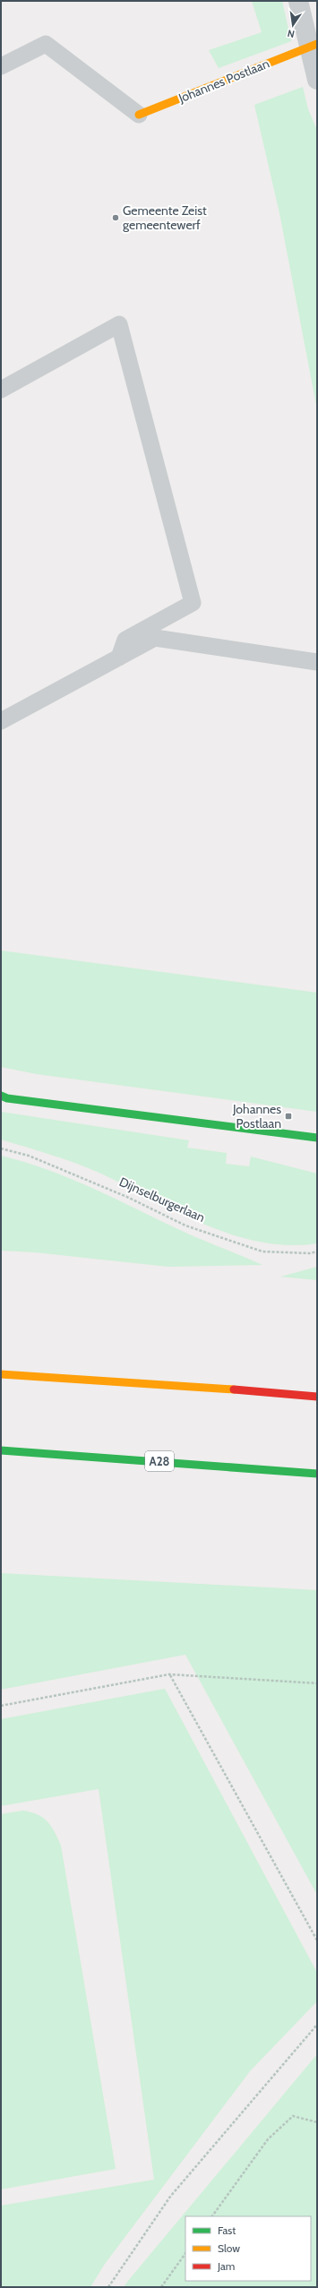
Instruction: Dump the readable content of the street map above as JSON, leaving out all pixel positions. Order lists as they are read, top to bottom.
{
  "streets": {
    "main road": ["Johannes Postlaan", "A28"],
    "path": ["Dijnselburgerlaan"]
  },
  "places": {
    "other": ["Gemeente Zeist gemeentewerf"],
    "transit": ["Johannes Postlaan"]
  },
  "legend": ["Fast", "Slow", "Jam"],
  "north": "bottom"
}
